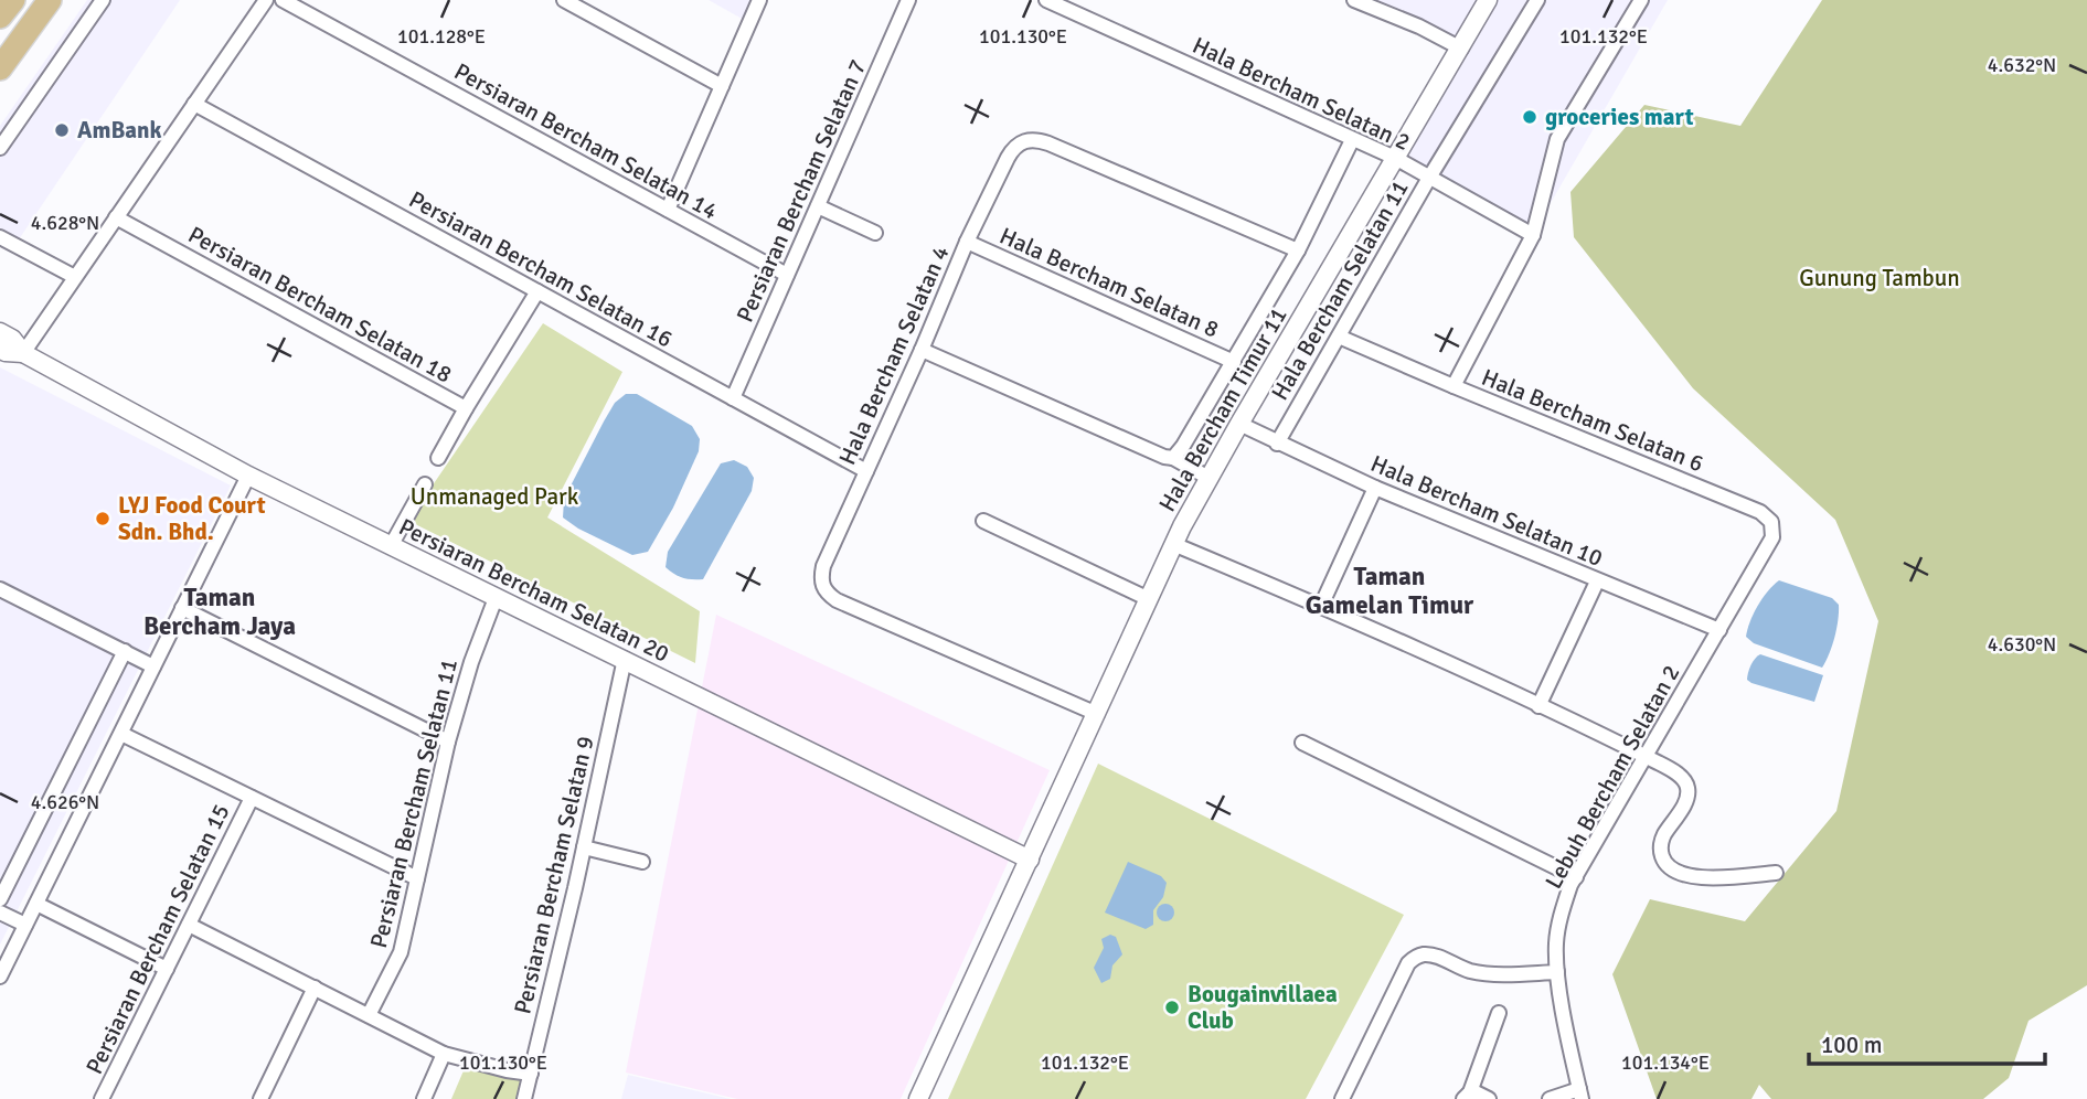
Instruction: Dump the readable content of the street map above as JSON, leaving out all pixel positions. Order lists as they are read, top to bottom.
{
  "streets": {
    "street": [
      "Hala Bercham Selatan 2",
      "Persiaran Bercham Selatan 14",
      "Persiaran Bercham Selatan 7",
      "Persiaran Bercham Selatan 16",
      "Hala Bercham Selatan 8",
      "Hala Bercham Selatan 11",
      "Persiaran Bercham Selatan 18",
      "Hala Bercham Selatan 4",
      "Hala Bercham Timur 11",
      "Hala Bercham Selatan 6",
      "Hala Bercham Selatan 10",
      "Persiaran Bercham Selatan 20",
      "Lebuh Bercham Selatan 2",
      "Persiaran Bercham Selatan 11",
      "Persiaran Bercham Selatan 9",
      "Persiaran Bercham Selatan 15"
    ]
  },
  "crossings": [
    ["Hala Bercham Selatan 2", "Hala Bercham Selatan 11"],
    ["Hala Bercham Selatan 2", "Hala Bercham Timur 11"],
    ["Persiaran Bercham Selatan 14", "Persiaran Bercham Selatan 7"],
    ["Persiaran Bercham Selatan 7", "Persiaran Bercham Selatan 16"],
    ["Persiaran Bercham Selatan 16", "Persiaran Bercham Selatan 18"],
    ["Persiaran Bercham Selatan 16", "Hala Bercham Selatan 4"],
    ["Hala Bercham Selatan 8", "Hala Bercham Selatan 4"],
    ["Hala Bercham Selatan 11", "Hala Bercham Selatan 6"],
    ["Hala Bercham Selatan 11", "Hala Bercham Selatan 10"],
    ["Hala Bercham Selatan 4", "Hala Bercham Timur 11"],
    ["Hala Bercham Timur 11", "Hala Bercham Selatan 10"],
    ["Hala Bercham Timur 11", "Persiaran Bercham Selatan 20"],
    ["Hala Bercham Selatan 6", "Lebuh Bercham Selatan 2"],
    ["Hala Bercham Selatan 10", "Lebuh Bercham Selatan 2"],
    ["Persiaran Bercham Selatan 20", "Persiaran Bercham Selatan 11"],
    ["Persiaran Bercham Selatan 20", "Persiaran Bercham Selatan 9"]
  ],
  "districts": ["Taman Gamelan Timur", "Taman Bercham Jaya"],
  "parks": ["Gunung Tambun", "Unmanaged Park"],
  "places": [
    "groceries mart",
    "AmBank",
    "LYJ Food Court Sdn. Bhd.",
    "Bougainvillaea Club"
  ],
  "scale_bar": "100 m",
  "coordinates": [
    "101.128°E",
    "101.130°E",
    "101.132°E",
    "4.632°N",
    "4.628°N",
    "4.630°N",
    "4.626°N",
    "101.134°E"
  ]
}
